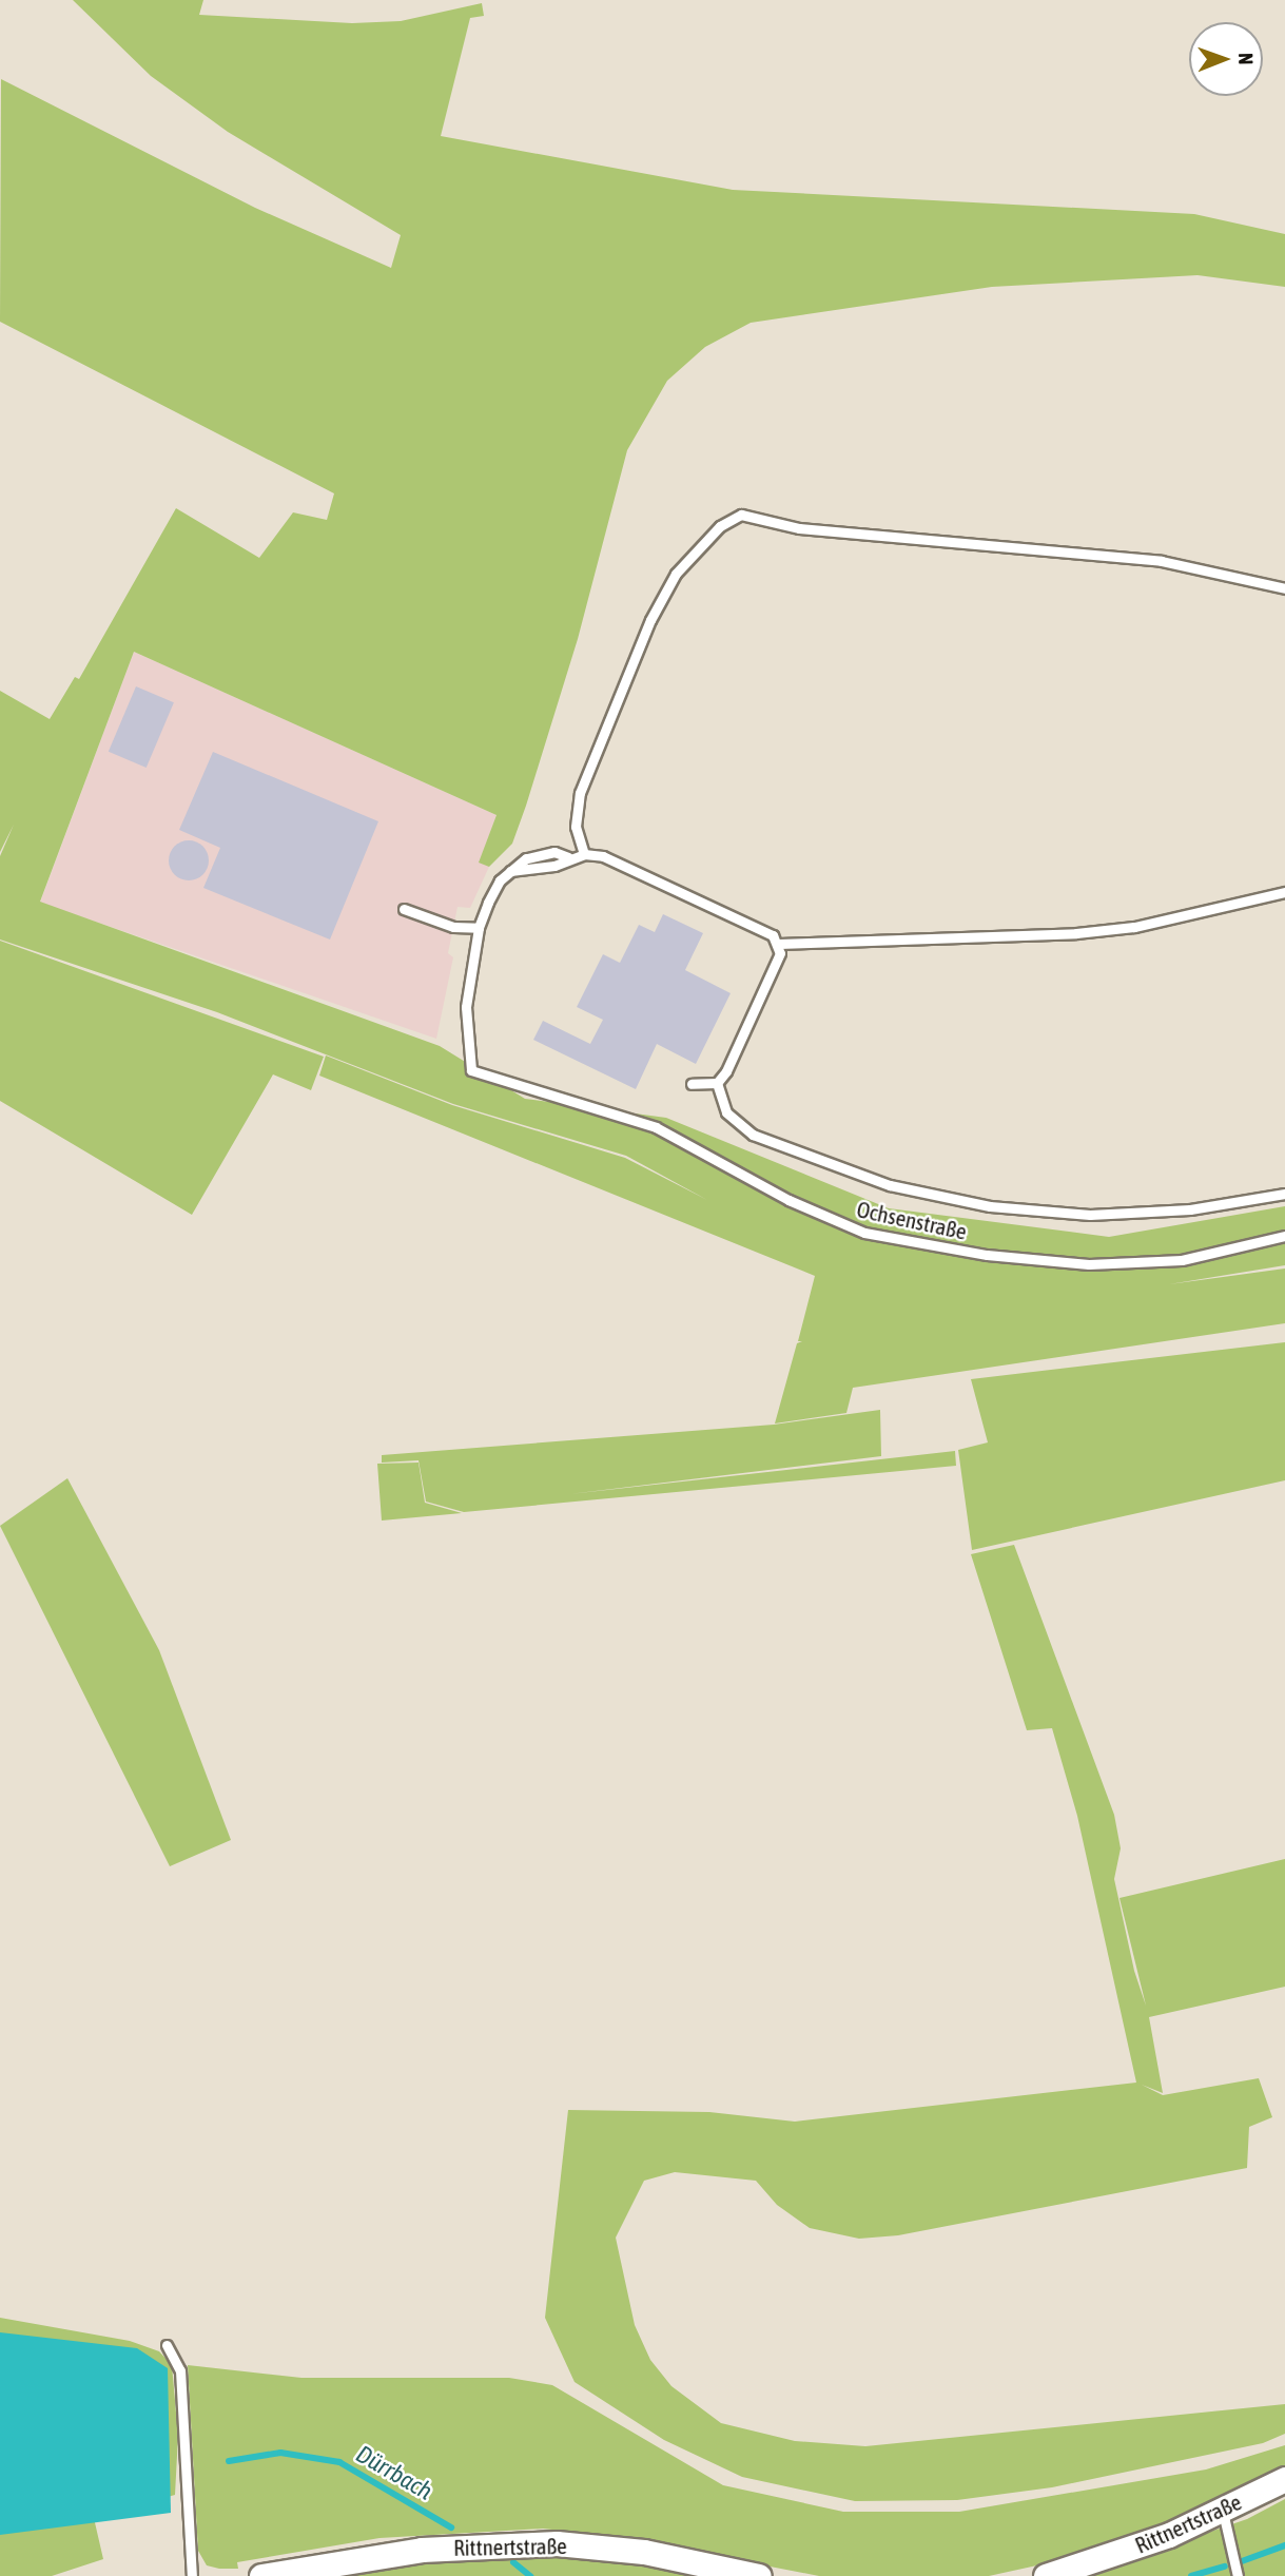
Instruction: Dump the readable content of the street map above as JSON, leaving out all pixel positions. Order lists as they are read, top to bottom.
{
  "streets": {
    "street": ["Rittnertstraße"],
    "lane": ["Ochsenstraße"]
  },
  "water": ["Dürrbach"],
  "north": "right"
}
